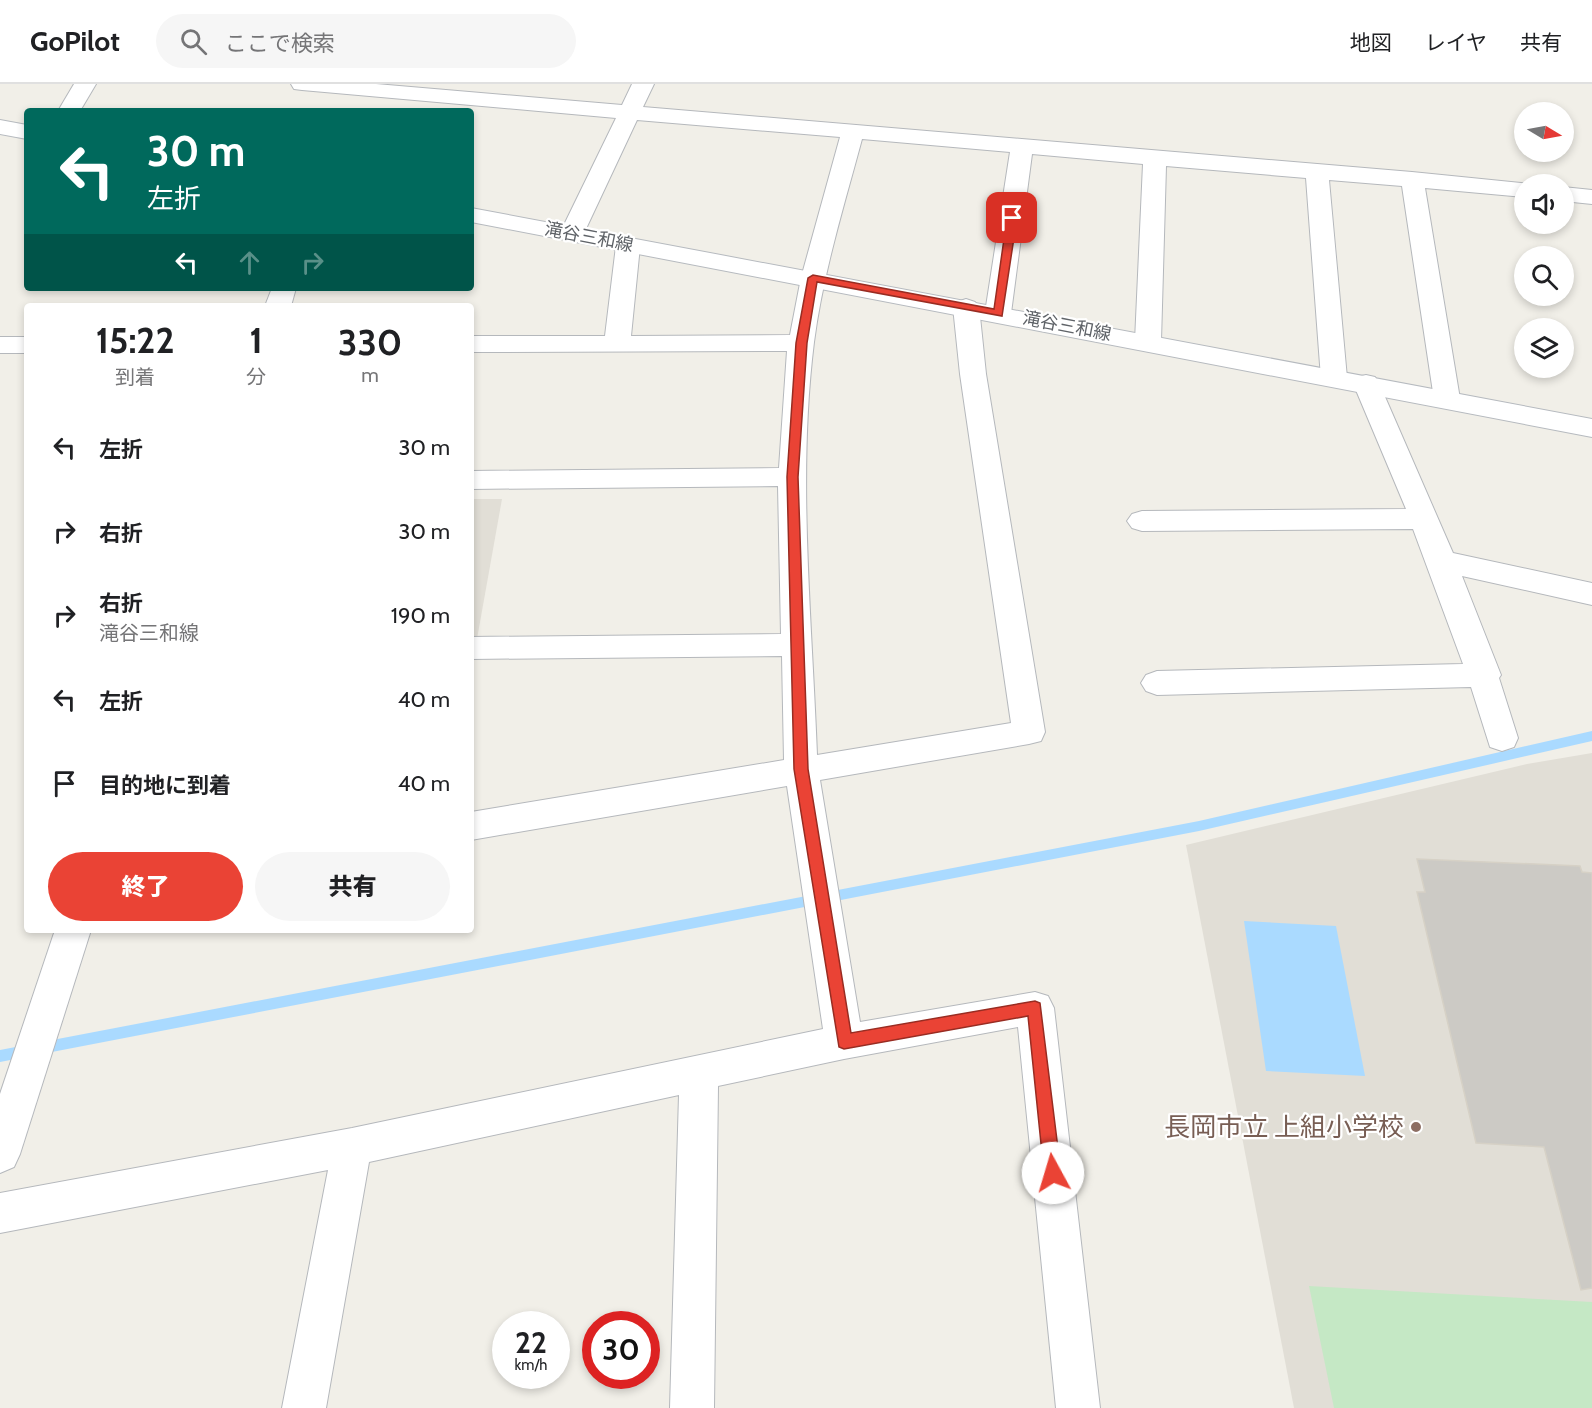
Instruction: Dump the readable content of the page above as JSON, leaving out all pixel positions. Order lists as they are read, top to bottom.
{
  "streets": {
    "street": ["滝谷三和線"]
  },
  "places": ["長岡市立 上組小学校"],
  "north": "right",
  "page": {
    "header": "GoPilot",
    "search": "ここで検索",
    "nav": ["地図", "レイヤ", "共有"],
    "turn": ["30 m", "左折"],
    "eta": [
      "15:22",
      "到着",
      "1",
      "分",
      "330",
      "m"
    ],
    "list": [
      {
        "name": "左折",
        "value": "30 m"
      },
      {
        "name": "右折",
        "value": "30 m"
      },
      {
        "name": "右折",
        "note": "滝谷三和線",
        "value": "190 m"
      },
      {
        "name": "左折",
        "value": "40 m"
      },
      {
        "name": "目的地に到着",
        "value": "40 m"
      }
    ],
    "buttons": ["終了", "共有"],
    "speed": "22 km/h",
    "limit": "30"
  }
}
